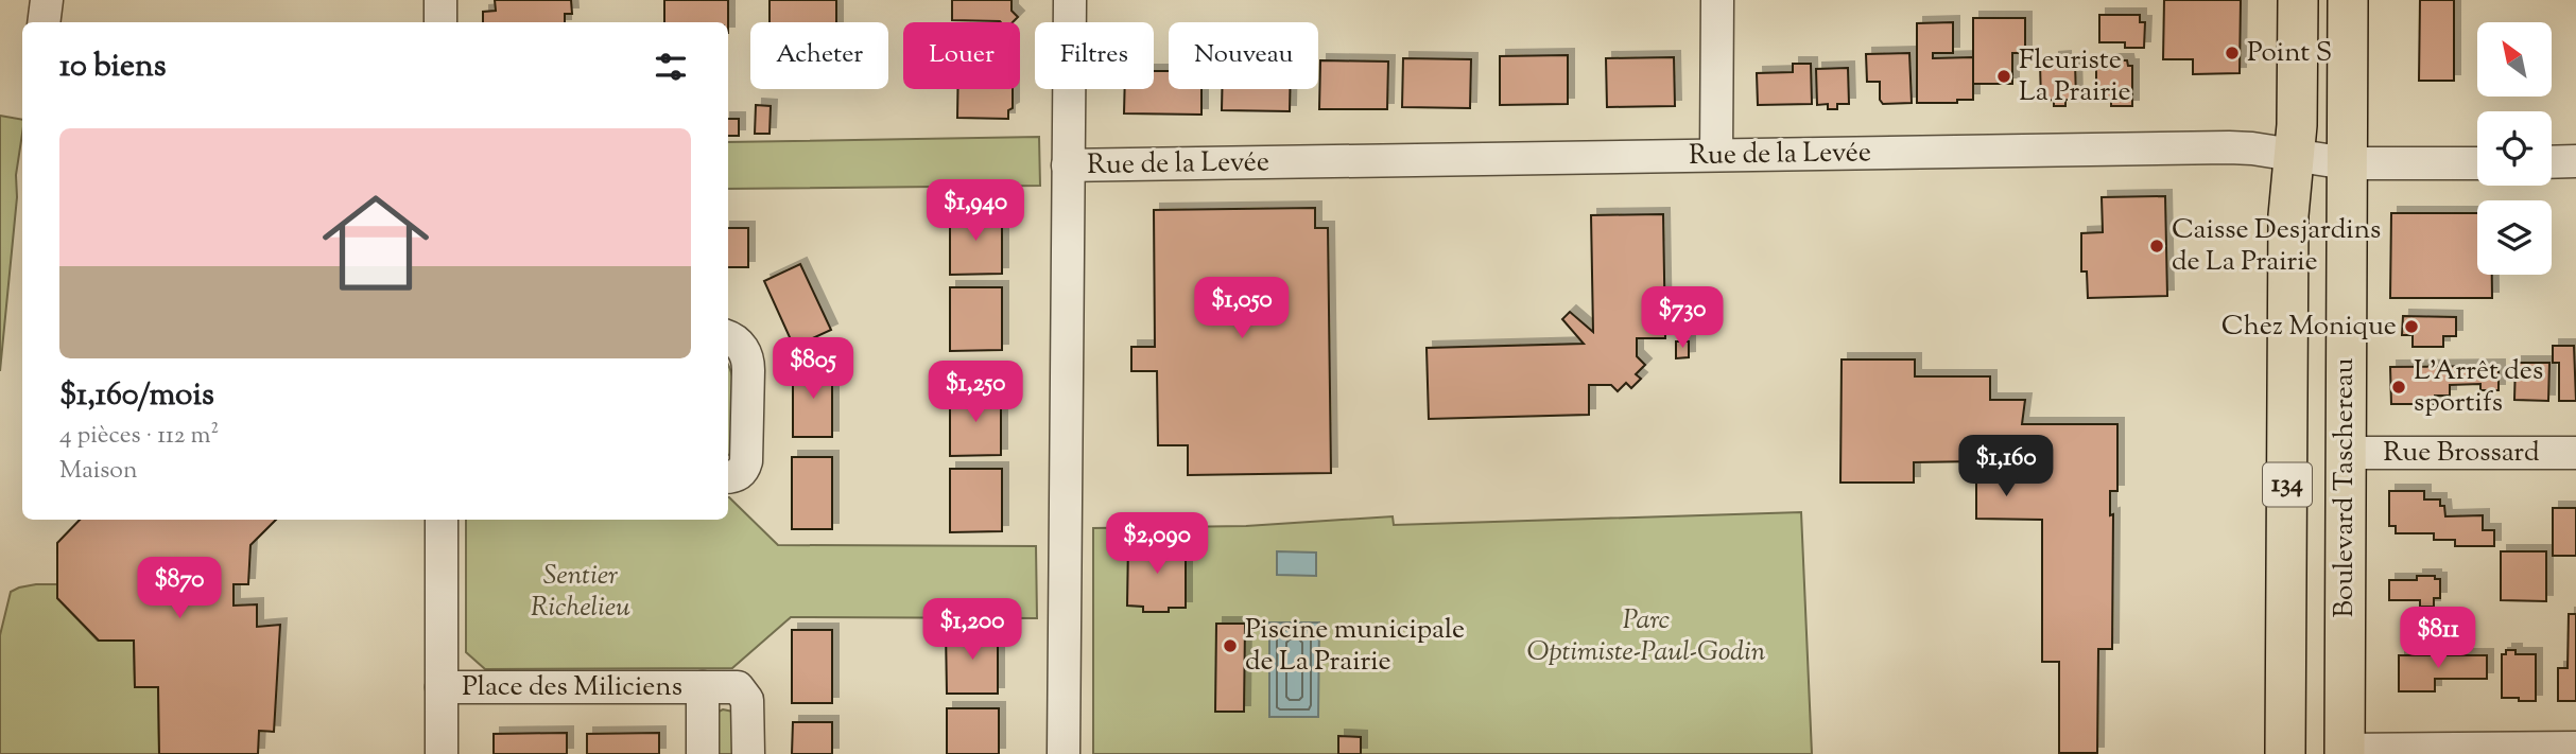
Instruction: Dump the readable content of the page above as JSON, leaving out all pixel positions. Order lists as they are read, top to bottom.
{
  "streets": {
    "main road": ["134", "Boulevard Taschereau"],
    "street": ["Rue de la Levée", "Rue Brossard", "Place des Miliciens"]
  },
  "crossings": [
    ["Rue de la Levée", "Boulevard Taschereau"],
    ["Rue Brossard", "Boulevard Taschereau"]
  ],
  "parks": ["Sentier Richelieu", "Parc Optimiste-Paul-Godin"],
  "places": [
    "Point S",
    "Fleuriste La Prairie",
    "Caisse Desjardins de La Prairie",
    "Chez Monique",
    "L'Arrêt des sportifs",
    "Piscine municipale de La Prairie"
  ],
  "north": "top left",
  "page": {
    "chip": [
      "Acheter",
      "Louer",
      "Filtres",
      "Nouveau"
    ],
    "heading": "10 biens",
    "list": [
      {
        "name": "$1,160/mois",
        "note": "4 pièces · 112 m² · Maison"
      }
    ],
    "price": [
      "$1,940",
      "$1,050",
      "$730",
      "$805",
      "$1,250",
      "$1,160",
      "$2,090",
      "$870",
      "$1,200",
      "$811"
    ]
  }
}
